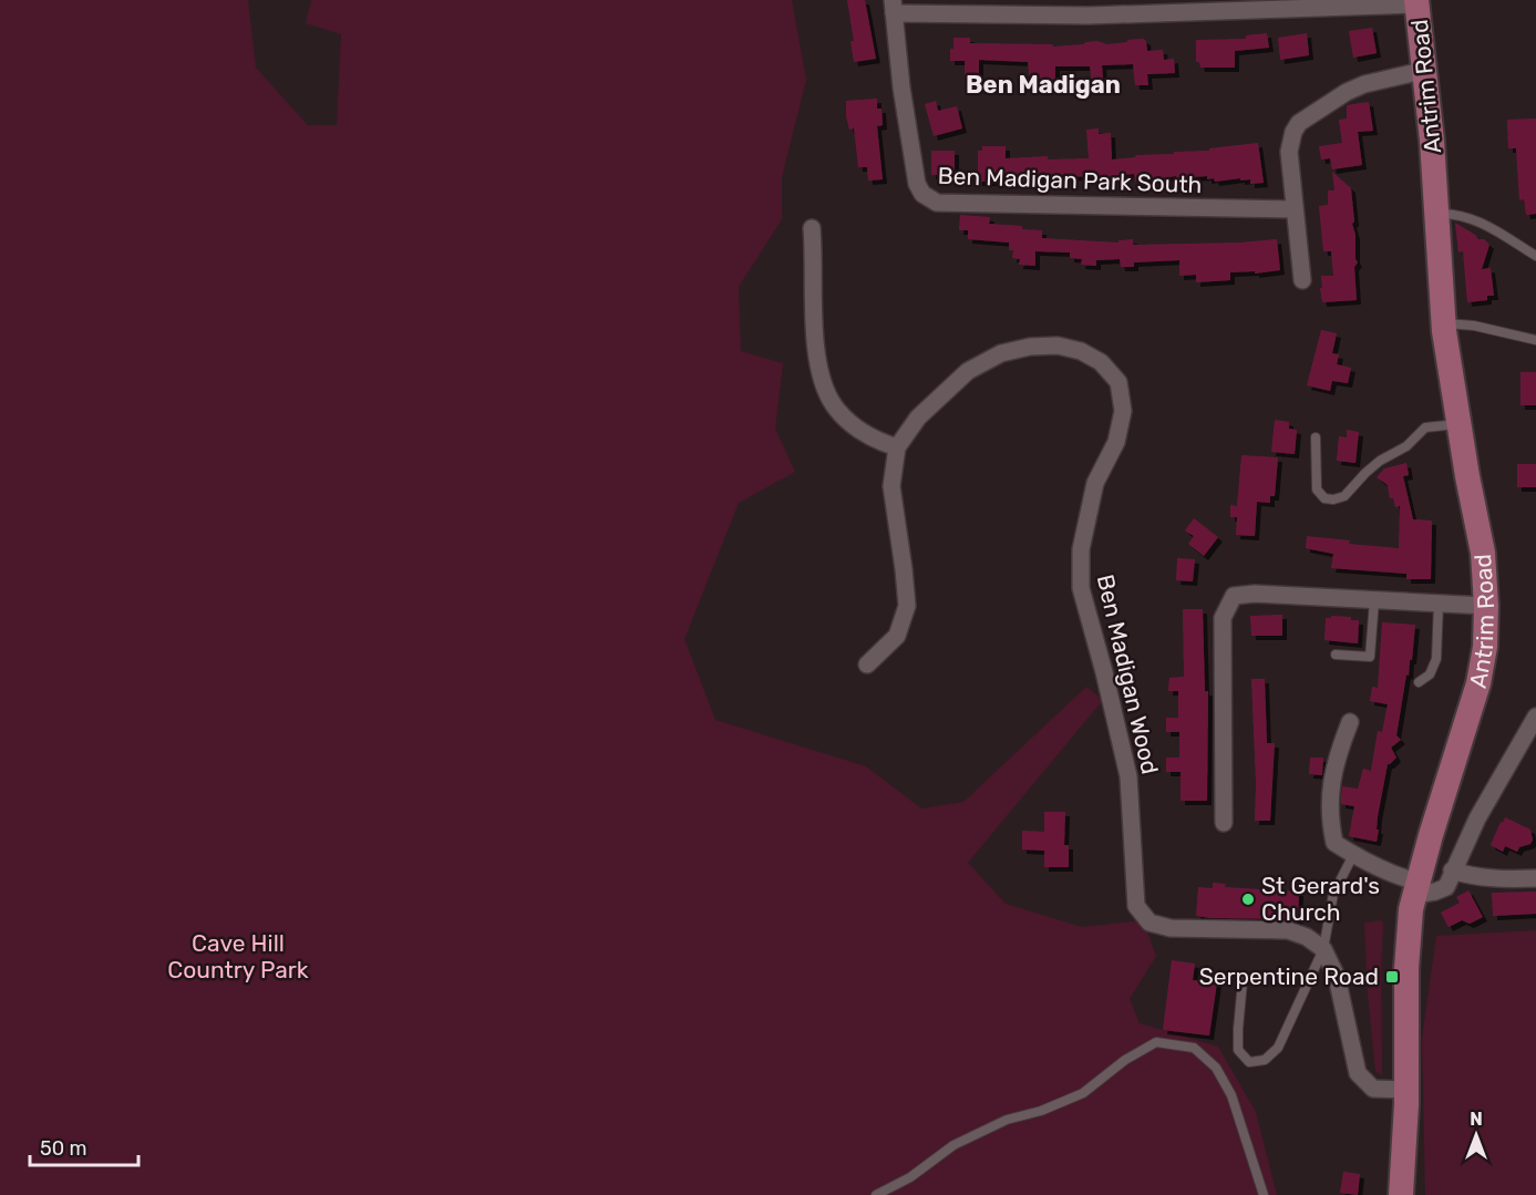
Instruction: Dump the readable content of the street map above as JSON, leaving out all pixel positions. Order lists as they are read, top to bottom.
{
  "streets": {
    "main road": ["Antrim Road"],
    "street": ["Ben Madigan Park South", "Ben Madigan Wood"]
  },
  "districts": ["Ben Madigan"],
  "parks": ["Cave Hill Country Park"],
  "places": {
    "other": ["St Gerard's Church"],
    "transit": ["Serpentine Road"]
  },
  "scale_bar": "50 m",
  "north": "top"
}
